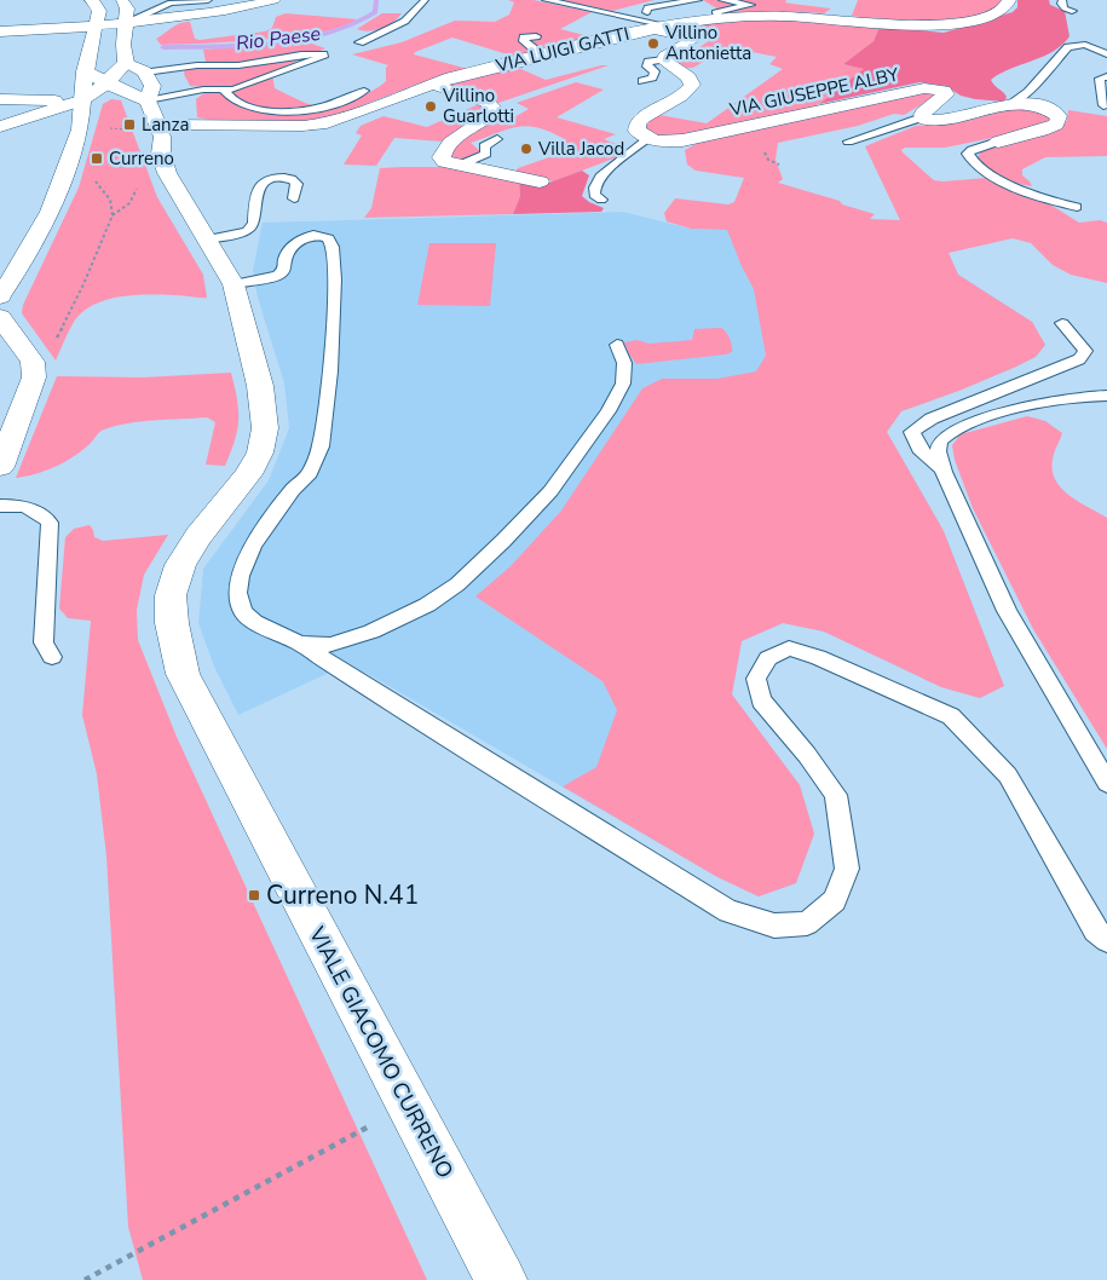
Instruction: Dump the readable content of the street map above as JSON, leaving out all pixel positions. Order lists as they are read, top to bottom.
{
  "streets": {
    "street": ["VIA LUIGI GATTI", "VIA GIUSEPPE ALBY", "VIALE GIACOMO CURRENO"]
  },
  "crossings": [
    ["VIA LUIGI GATTI", "VIALE GIACOMO CURRENO"]
  ],
  "water": ["Rio Paese"],
  "places": {
    "other": ["Villino Antonietta", "Villino Guarlotti", "Villa Jacod"],
    "transit": ["Lanza", "Curreno", "Curreno N.41"]
  }
}
